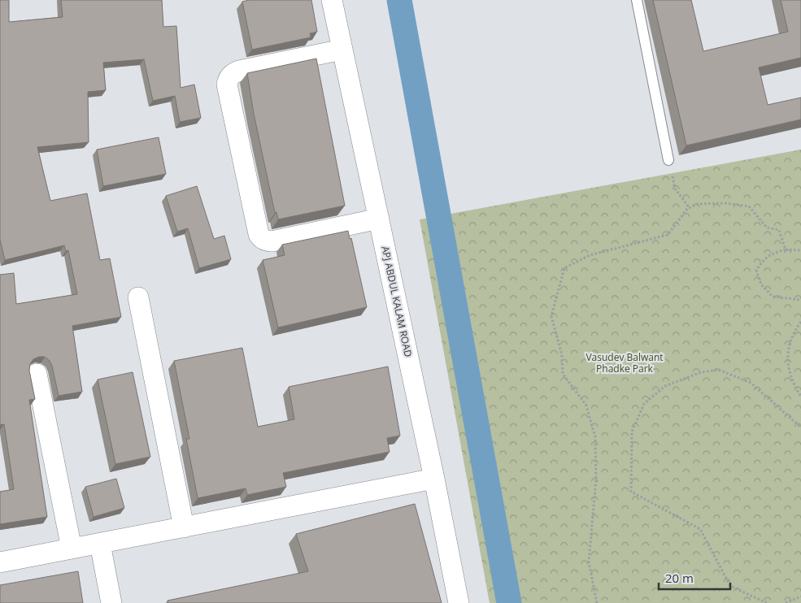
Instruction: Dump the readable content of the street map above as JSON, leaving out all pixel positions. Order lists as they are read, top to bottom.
{
  "streets": {
    "street": ["APJ ABDUL KALAM ROAD"]
  },
  "parks": ["Vasudev Balwant Phadke Park"],
  "scale_bar": "20 m"
}
